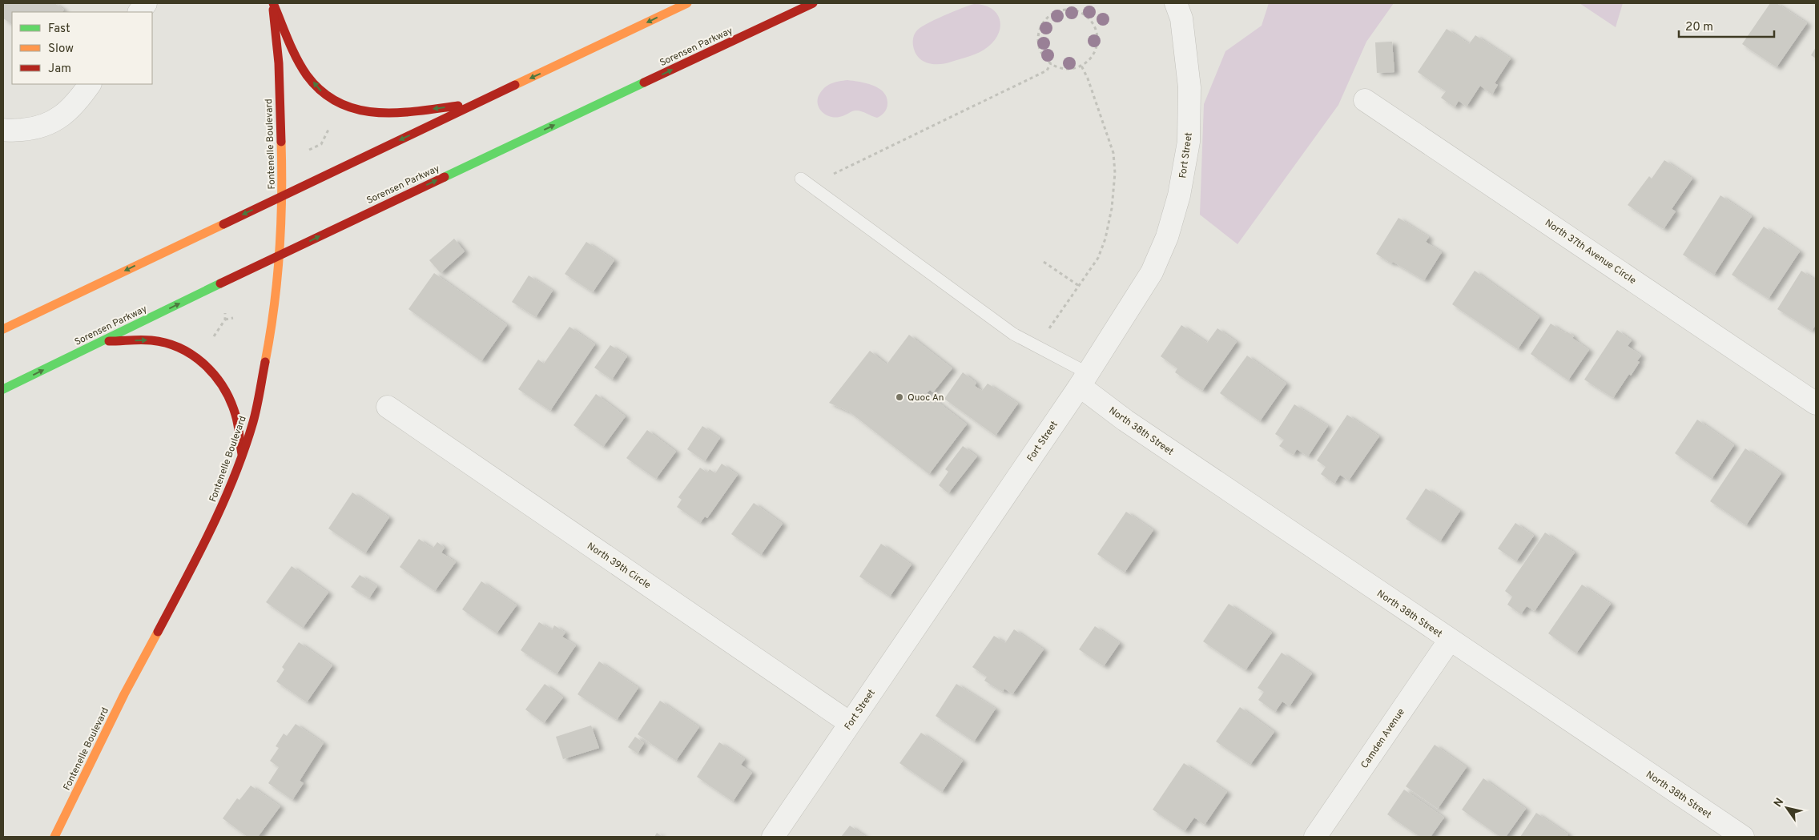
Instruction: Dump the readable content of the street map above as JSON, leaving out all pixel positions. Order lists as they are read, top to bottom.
{
  "streets": {
    "main road": ["Sorensen Parkway", "Fontenelle Boulevard"],
    "street": [
      "Fort Street",
      "North 37th Avenue Circle",
      "North 38th Street",
      "North 39th Circle",
      "Camden Avenue"
    ]
  },
  "crossings": [
    ["Sorensen Parkway", "Fontenelle Boulevard"],
    ["Fort Street", "North 38th Street"],
    ["Fort Street", "North 39th Circle"],
    ["North 38th Street", "Camden Avenue"]
  ],
  "places": ["Quoc An"],
  "legend": ["Fast", "Slow", "Jam"],
  "scale_bar": "20 m",
  "north": "top left"
}
